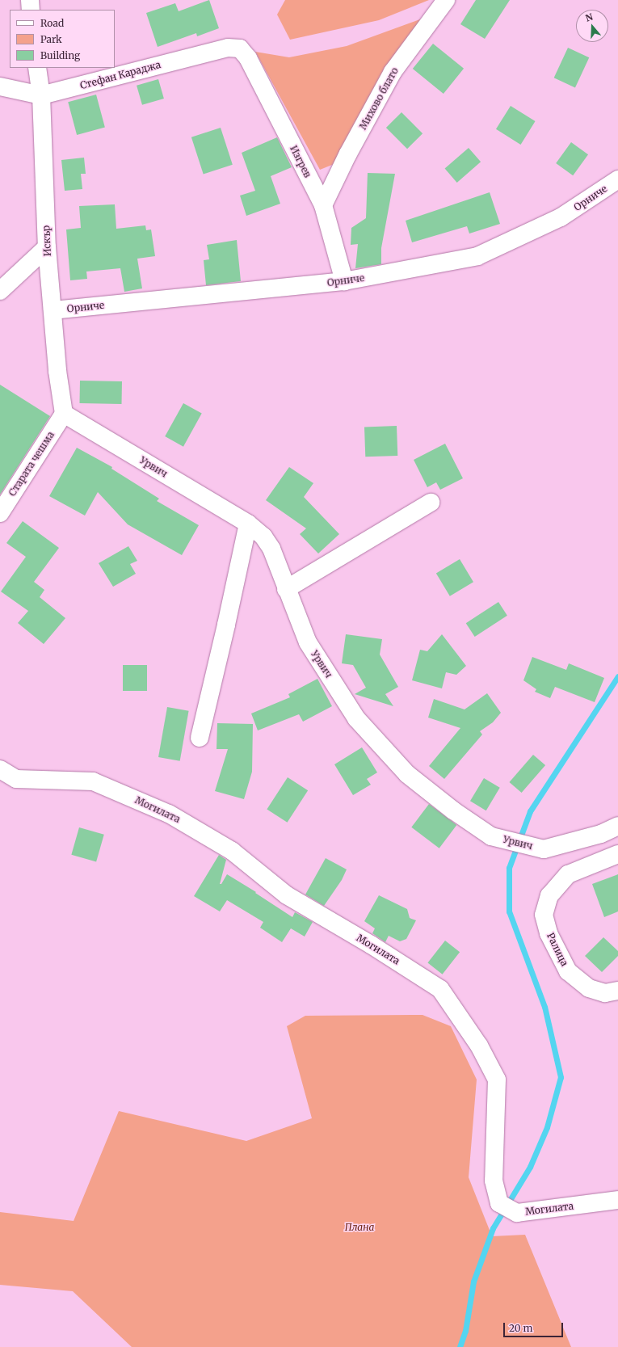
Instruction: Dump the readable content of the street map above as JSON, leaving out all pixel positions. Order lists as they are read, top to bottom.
{
  "streets": {
    "street": [
      "Стефан Караджа",
      "Михово блато",
      "Изгрев",
      "Орниче",
      "Искър",
      "Старата чешма",
      "Урвич",
      "Могилата",
      "Ралица"
    ]
  },
  "crossings": [
    ["Стефан Караджа", "Изгрев"],
    ["Стефан Караджа", "Искър"],
    ["Михово блато", "Изгрев"],
    ["Изгрев", "Орниче"],
    ["Орниче", "Искър"],
    ["Искър", "Старата чешма"],
    ["Искър", "Урвич"],
    ["Старата чешма", "Урвич"]
  ],
  "parks": ["Плана"],
  "legend": ["Road", "Park", "Building"],
  "scale_bar": "20 m",
  "north": "top"
}
